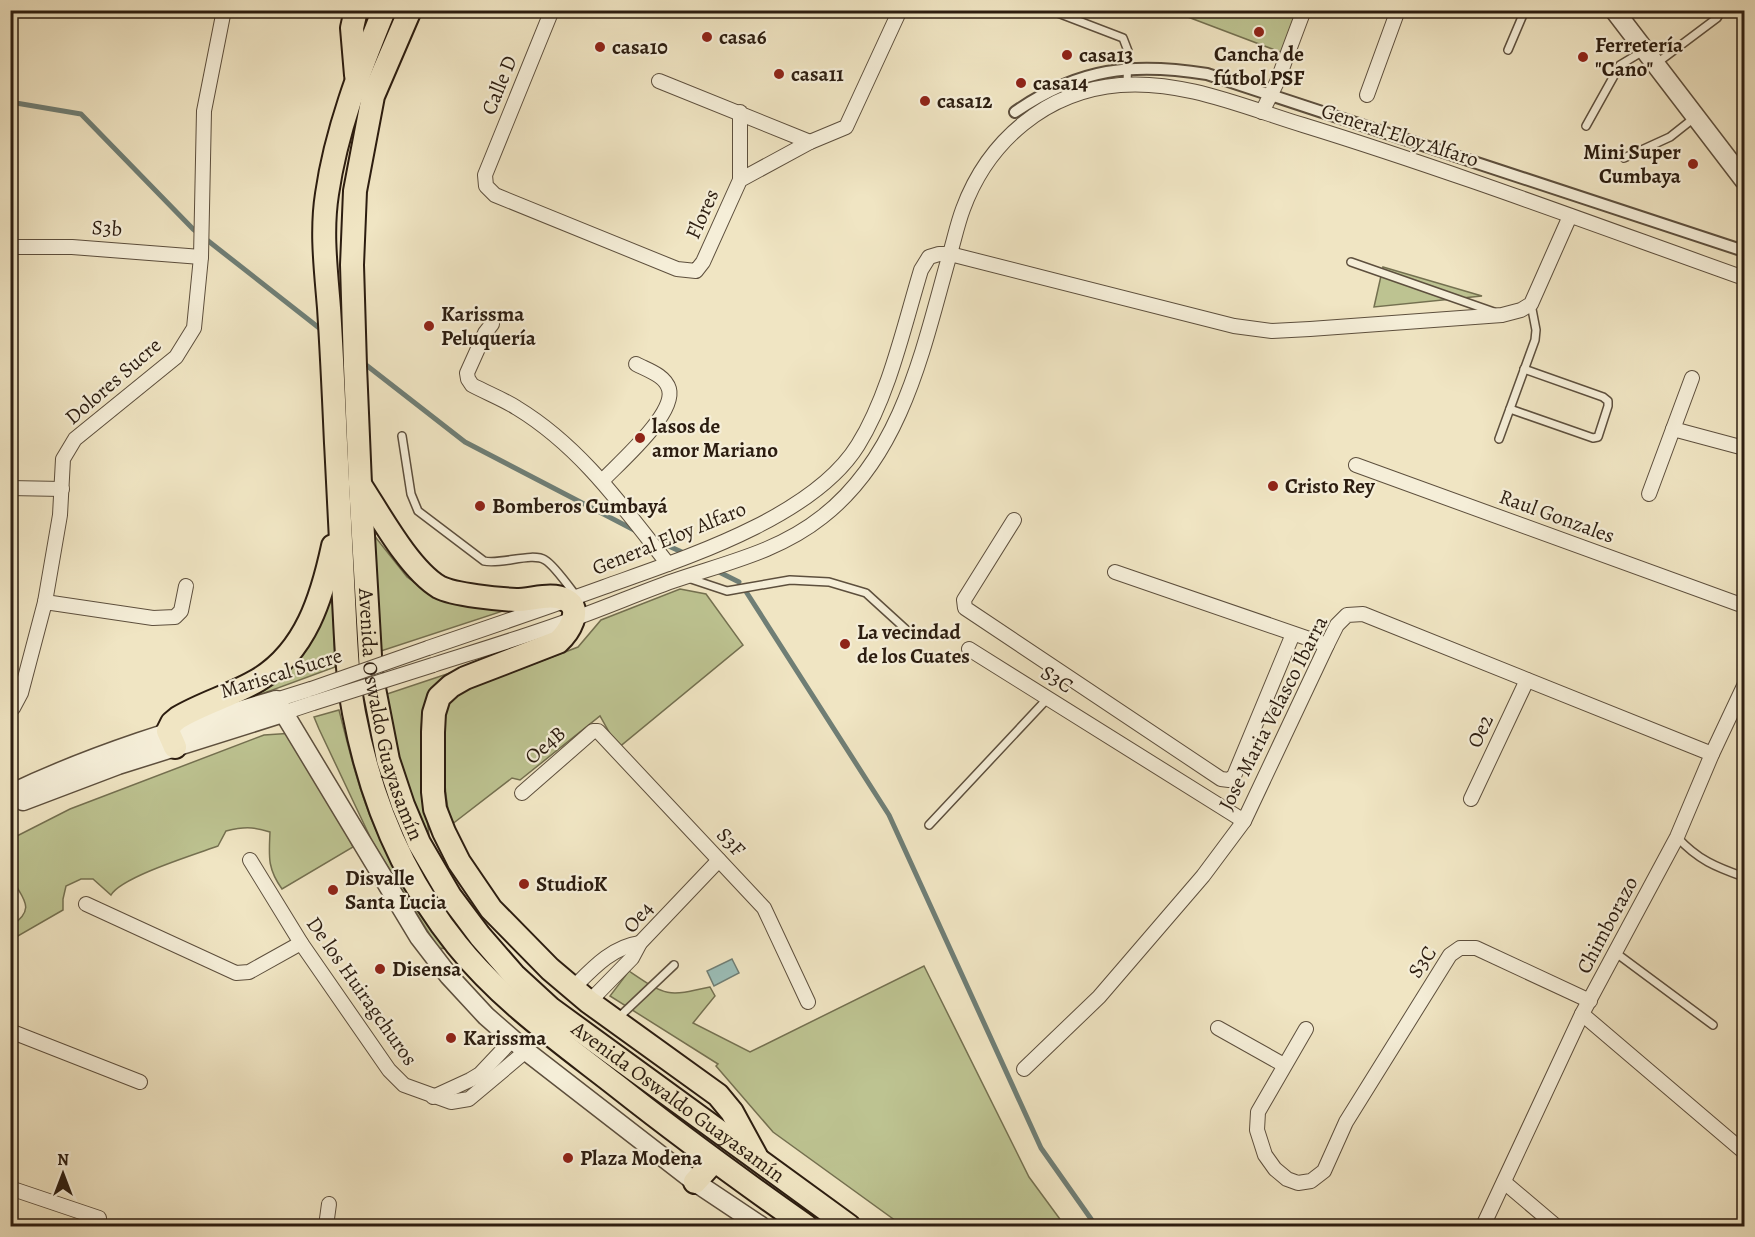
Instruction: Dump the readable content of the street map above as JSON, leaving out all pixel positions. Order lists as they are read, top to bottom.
{
  "streets": {
    "main road": ["Avenida Oswaldo Guayasamín"],
    "street": [
      "Calle D",
      "General Eloy Alfaro",
      "Flores",
      "S3b",
      "Dolores Sucre",
      "Raul Gonzales",
      "Mariscal Sucre",
      "S3C",
      "Jose Maria Velasco Ibarra",
      "Oe2",
      "Oe4B",
      "S3F",
      "Oe4",
      "Chimborazo",
      "De los Huiragchuros"
    ]
  },
  "crossings": [
    ["Calle D", "Flores"],
    ["General Eloy Alfaro", "Mariscal Sucre"],
    ["S3b", "Dolores Sucre"],
    ["S3C", "Jose Maria Velasco Ibarra"],
    ["S3C", "Chimborazo"],
    ["Jose Maria Velasco Ibarra", "Oe2"],
    ["Jose Maria Velasco Ibarra", "Chimborazo"],
    ["Oe4B", "S3F"],
    ["S3F", "Oe4"]
  ],
  "places": [
    "Cancha de fútbol PSF",
    "casa6",
    "casa10",
    "casa13",
    "Ferretería \"Cano\"",
    "casa11",
    "casa14",
    "casa12",
    "Mini Super Cumbaya",
    "Karissma Peluquería",
    "lasos de amor Mariano",
    "Cristo Rey",
    "Bomberos Cumbayá",
    "La vecindad de los Cuates",
    "StudioK",
    "Disvalle Santa Lucia",
    "Disensa",
    "Karissma",
    "Plaza Modena"
  ],
  "north": "top"
}
